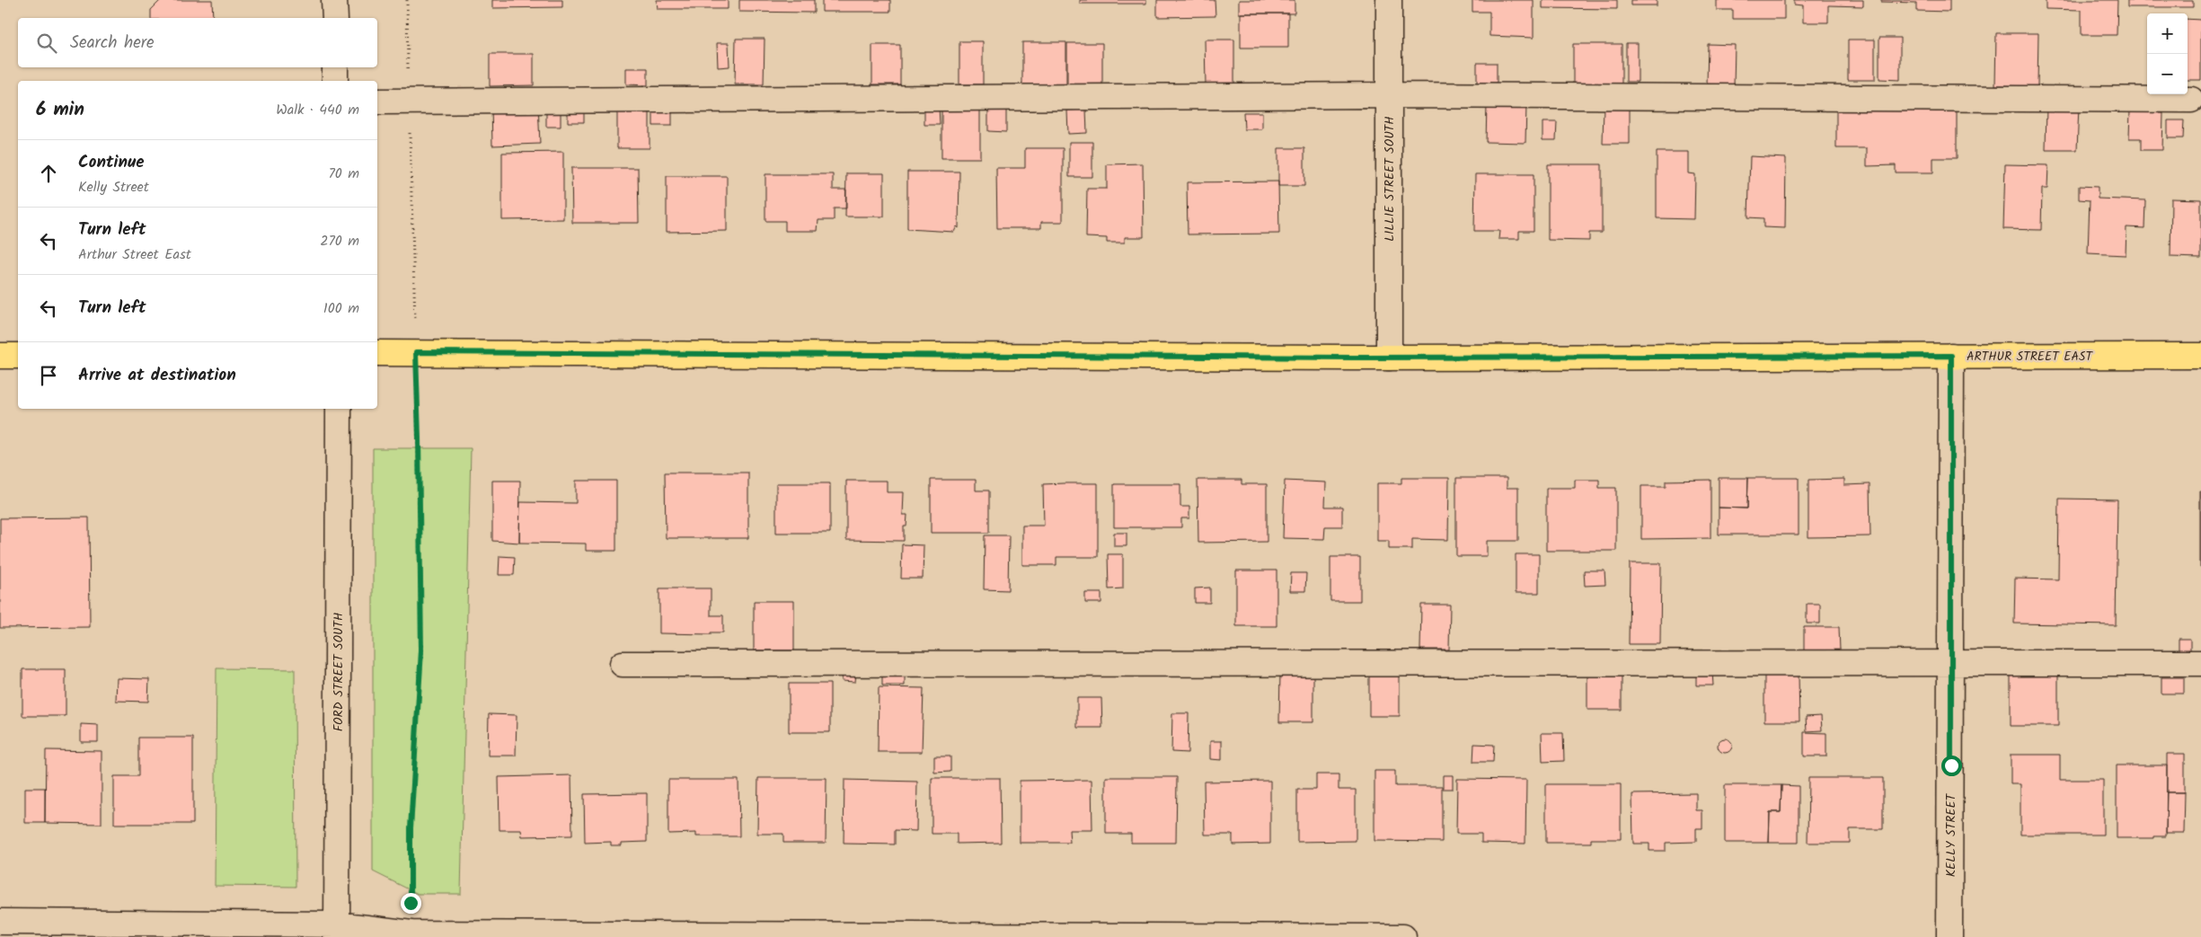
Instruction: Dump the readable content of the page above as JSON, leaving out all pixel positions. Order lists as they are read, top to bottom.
{
  "streets": {
    "main road": ["ARTHUR STREET EAST"],
    "street": ["LILLIE STREET SOUTH", "FORD STREET SOUTH", "KELLY STREET"]
  },
  "crossings": [
    ["LILLIE STREET SOUTH", "ARTHUR STREET EAST"],
    ["ARTHUR STREET EAST", "KELLY STREET"]
  ],
  "page": {
    "map_buttons": ["+", "−"],
    "search": "Search here",
    "heading": ["6 min", "Walk · 440 m"],
    "list": [
      ["Continue", "Kelly Street", "70 m"],
      ["Turn left", "Arthur Street East", "270 m"],
      ["Turn left", "100 m"],
      "Arrive at destination"
    ]
  }
}
